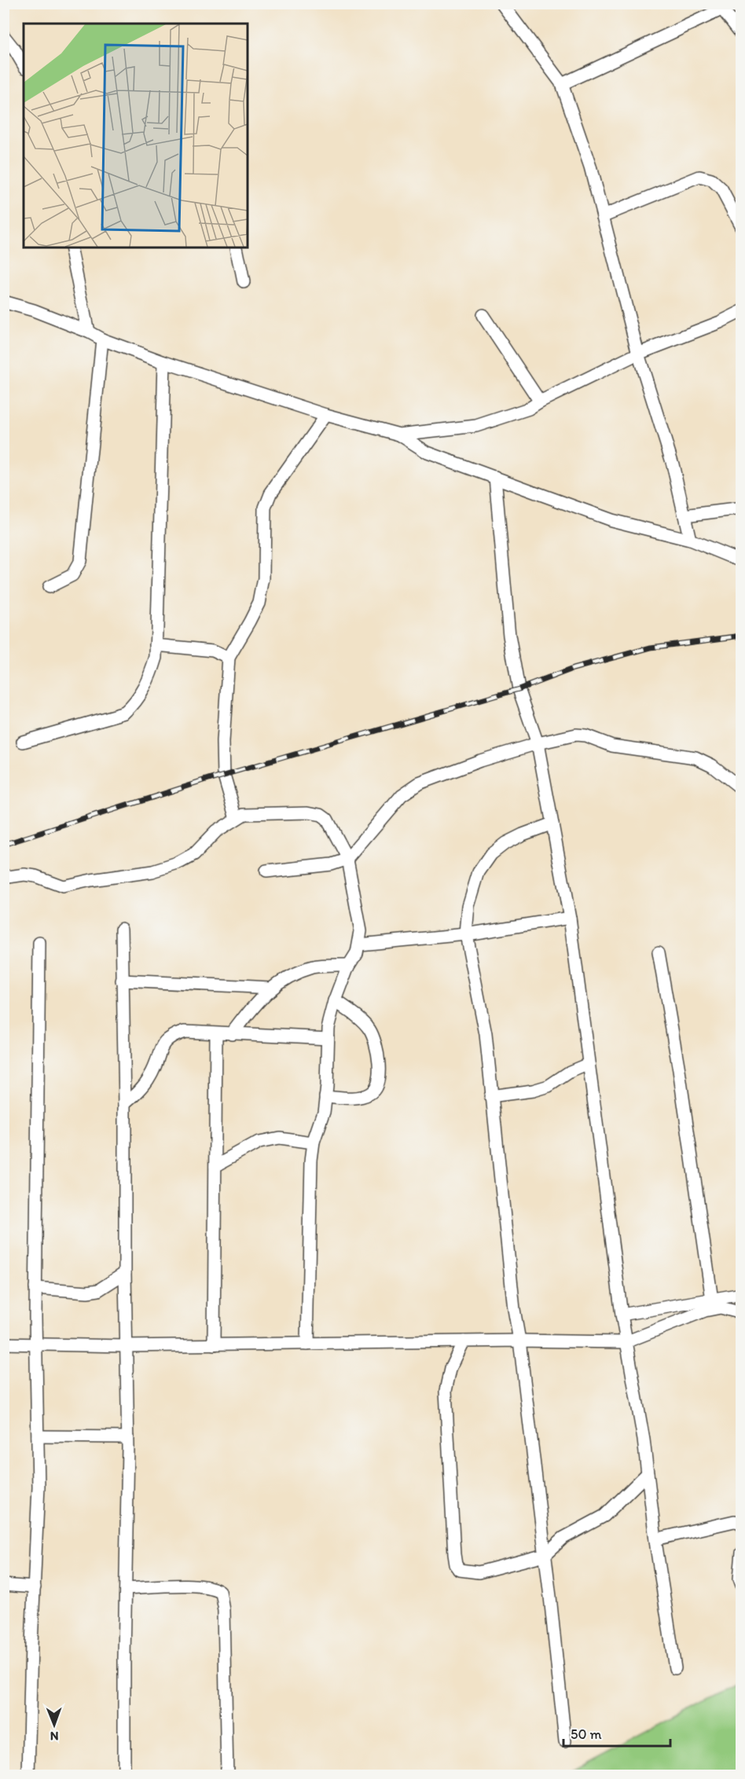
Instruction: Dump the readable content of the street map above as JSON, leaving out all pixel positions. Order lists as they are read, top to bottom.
{
  "scale_bar": "50 m",
  "north": "bottom"
}
